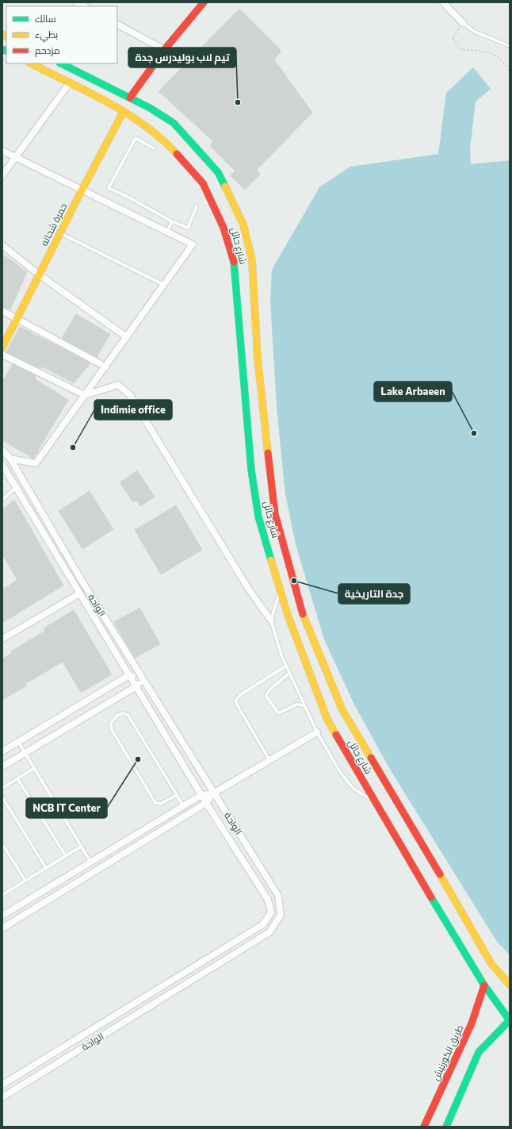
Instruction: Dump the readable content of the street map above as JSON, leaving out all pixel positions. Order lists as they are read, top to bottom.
{
  "streets": {
    "main road": ["حمزة شحاته", "شارع حائل", "طريق الكورنيش"],
    "street": ["الواحة"]
  },
  "crossings": [
    ["حمزة شحاته", "شارع حائل"],
    ["شارع حائل", "طريق الكورنيش"]
  ],
  "places": [
    "تيم لاب بوليدرس جدة",
    "Lake Arbaeen",
    "Indimie office",
    "جدة التاريخية",
    "NCB IT Center"
  ],
  "legend": ["سالك", "بطيء", "مزدحم"]
}
